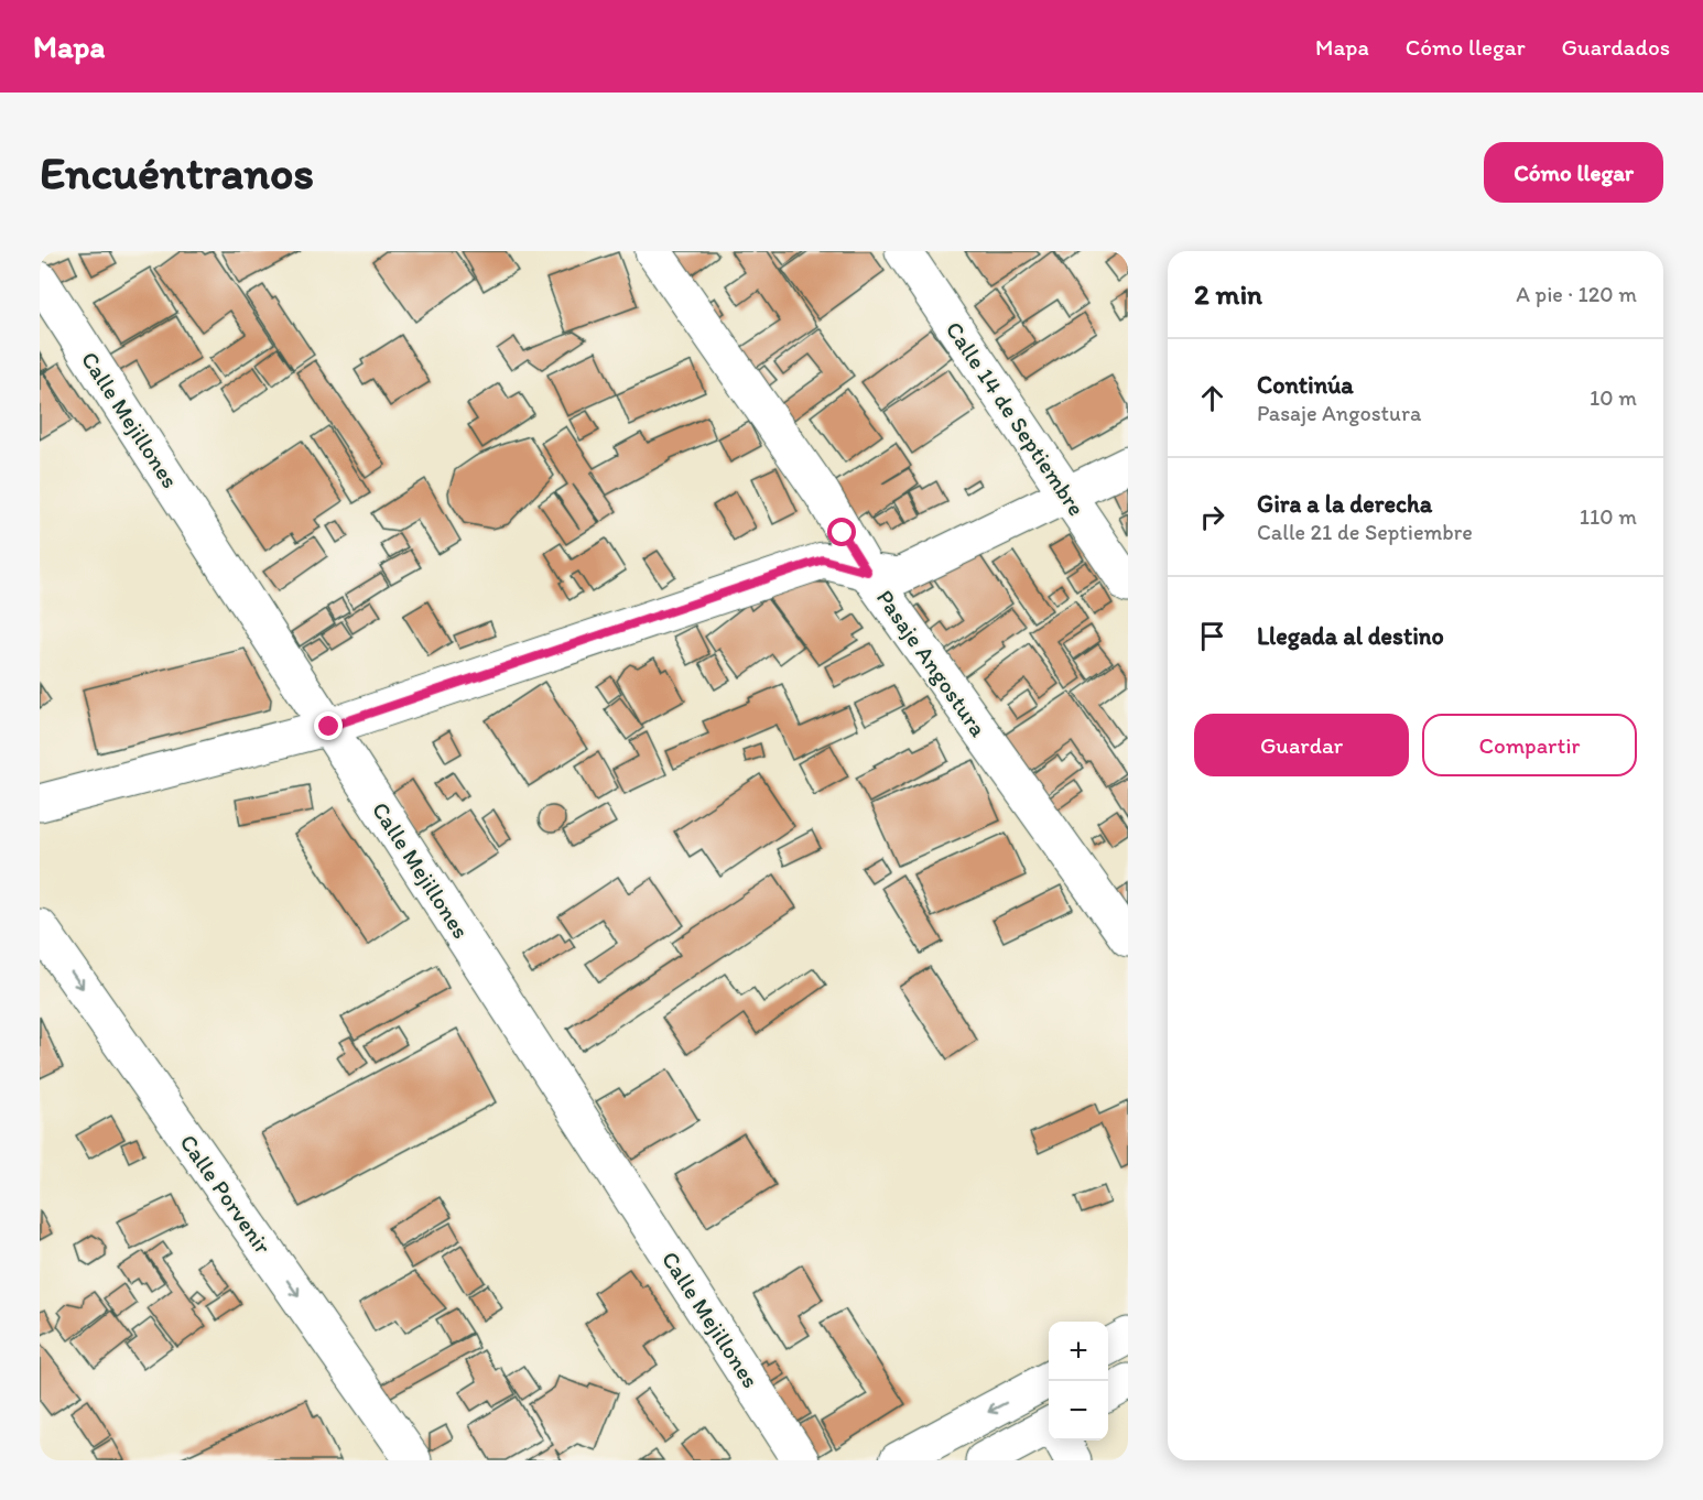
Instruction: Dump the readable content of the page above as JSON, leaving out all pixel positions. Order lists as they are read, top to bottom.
{
  "streets": {
    "street": [
      "Calle 14 de Septiembre",
      "Calle Mejillones",
      "Pasaje Angostura",
      "Calle Porvenir"
    ]
  },
  "one_way": ["Calle Porvenir"],
  "page": {
    "header": "Mapa",
    "nav": ["Mapa", "Cómo llegar", "Guardados"],
    "buttons": [
      "Cómo llegar",
      ["Guardar", "Compartir"]
    ],
    "title": "Encuéntranos",
    "heading": ["2 min", "A pie · 120 m"],
    "list": [
      ["Continúa", "Pasaje Angostura", "10 m"],
      ["Gira a la derecha", "Calle 21 de Septiembre", "110 m"],
      "Llegada al destino"
    ],
    "map_buttons": ["+", "−"]
  }
}
